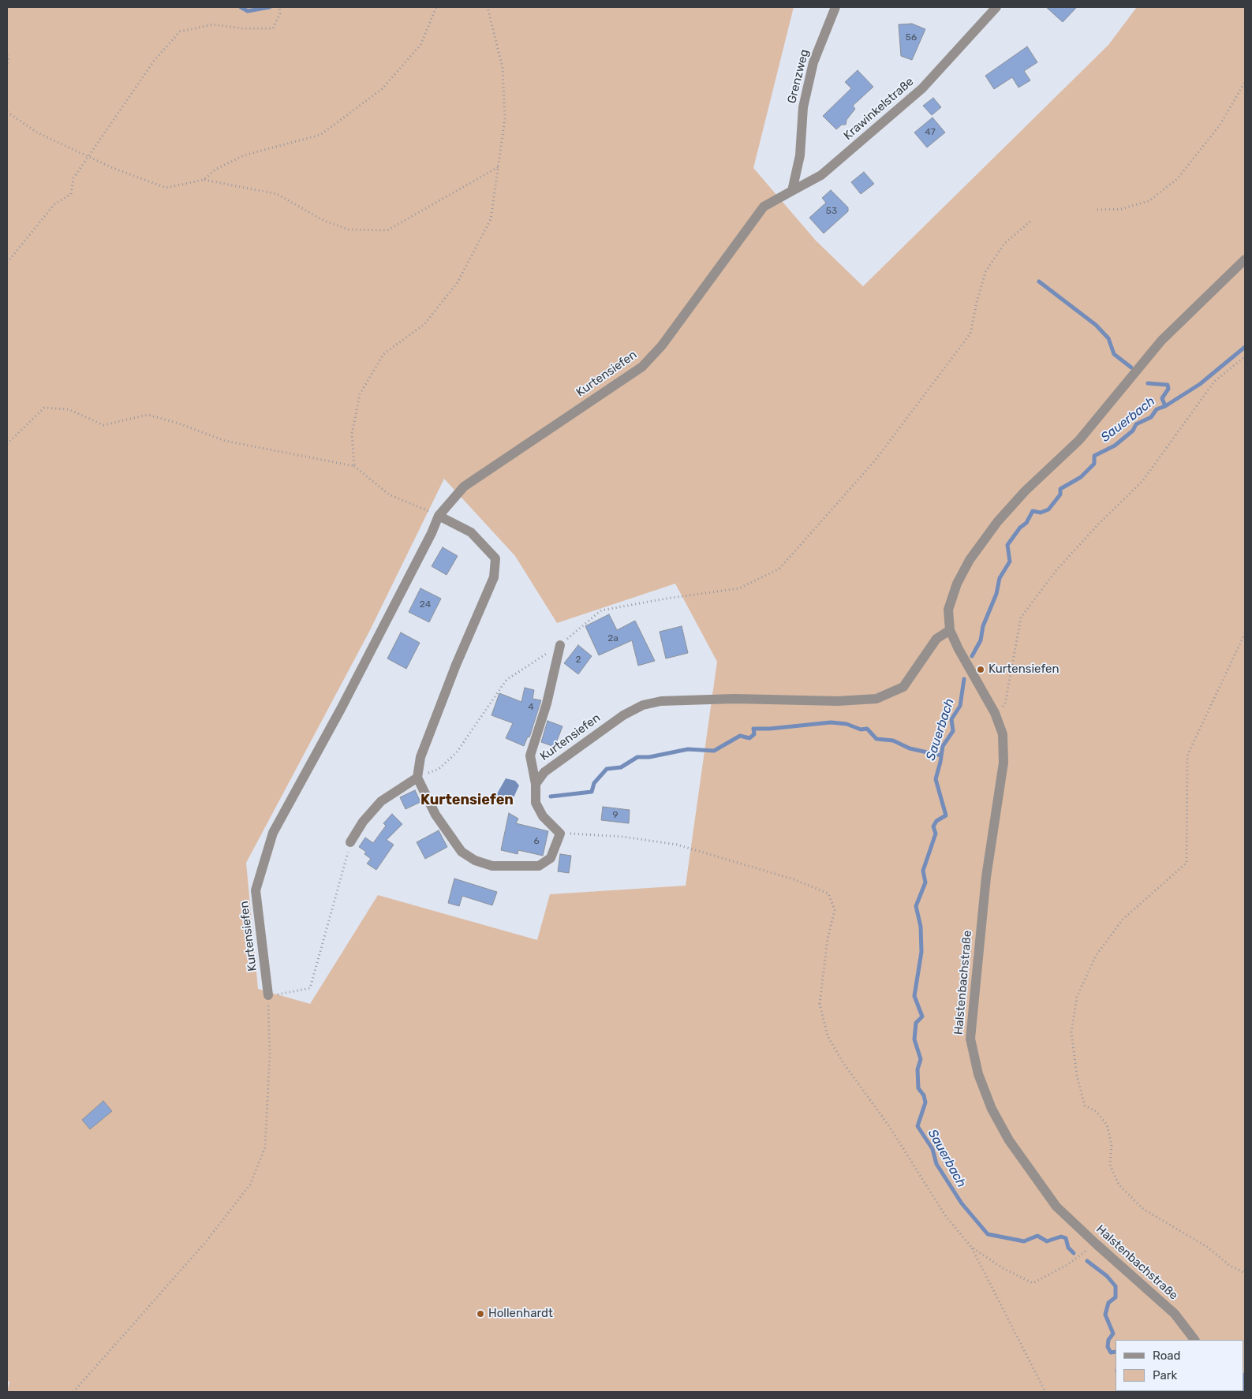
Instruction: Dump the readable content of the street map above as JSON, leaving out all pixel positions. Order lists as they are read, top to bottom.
{
  "streets": {
    "street": [
      "Grenzweg",
      "Krawinkelstraße",
      "Kurtensiefen",
      "Halstenbachstraße"
    ]
  },
  "crossings": [
    ["Grenzweg", "Krawinkelstraße"],
    ["Grenzweg", "Kurtensiefen"],
    ["Krawinkelstraße", "Kurtensiefen"],
    ["Kurtensiefen", "Halstenbachstraße"]
  ],
  "districts": ["Kurtensiefen"],
  "water": ["Sauerbach"],
  "places": ["Kurtensiefen", "Hollenhardt"],
  "house_numbers": [
    "56",
    "47",
    "53",
    "24",
    "2a",
    "2",
    "4",
    "9",
    "6"
  ],
  "legend": ["Road", "Park"]
}
